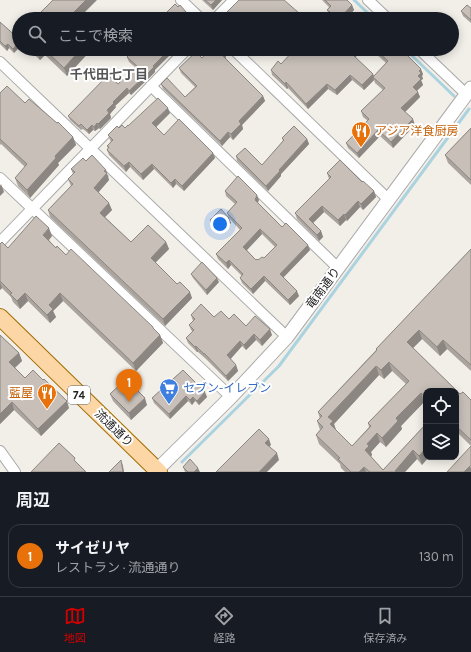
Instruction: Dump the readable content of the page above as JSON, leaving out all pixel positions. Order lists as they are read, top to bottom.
{
  "streets": {
    "main road": ["74", "流通通り"],
    "street": ["竜南通り"]
  },
  "crossings": [
    ["竜南通り", "流通通り"]
  ],
  "districts": ["千代田七丁目"],
  "places": {
    "restaurant": ["アジア洋食厨房", "藍屋"],
    "supermarket": ["セブン-イレブン"]
  },
  "page": {
    "search": "ここで検索",
    "pins": "1",
    "heading": "周辺",
    "list": [
      {
        "mark": "1",
        "name": "サイゼリヤ",
        "note": "レストラン · 流通通り",
        "value": "130 m"
      }
    ],
    "nav": ["地図", "経路", "保存済み"]
  }
}
